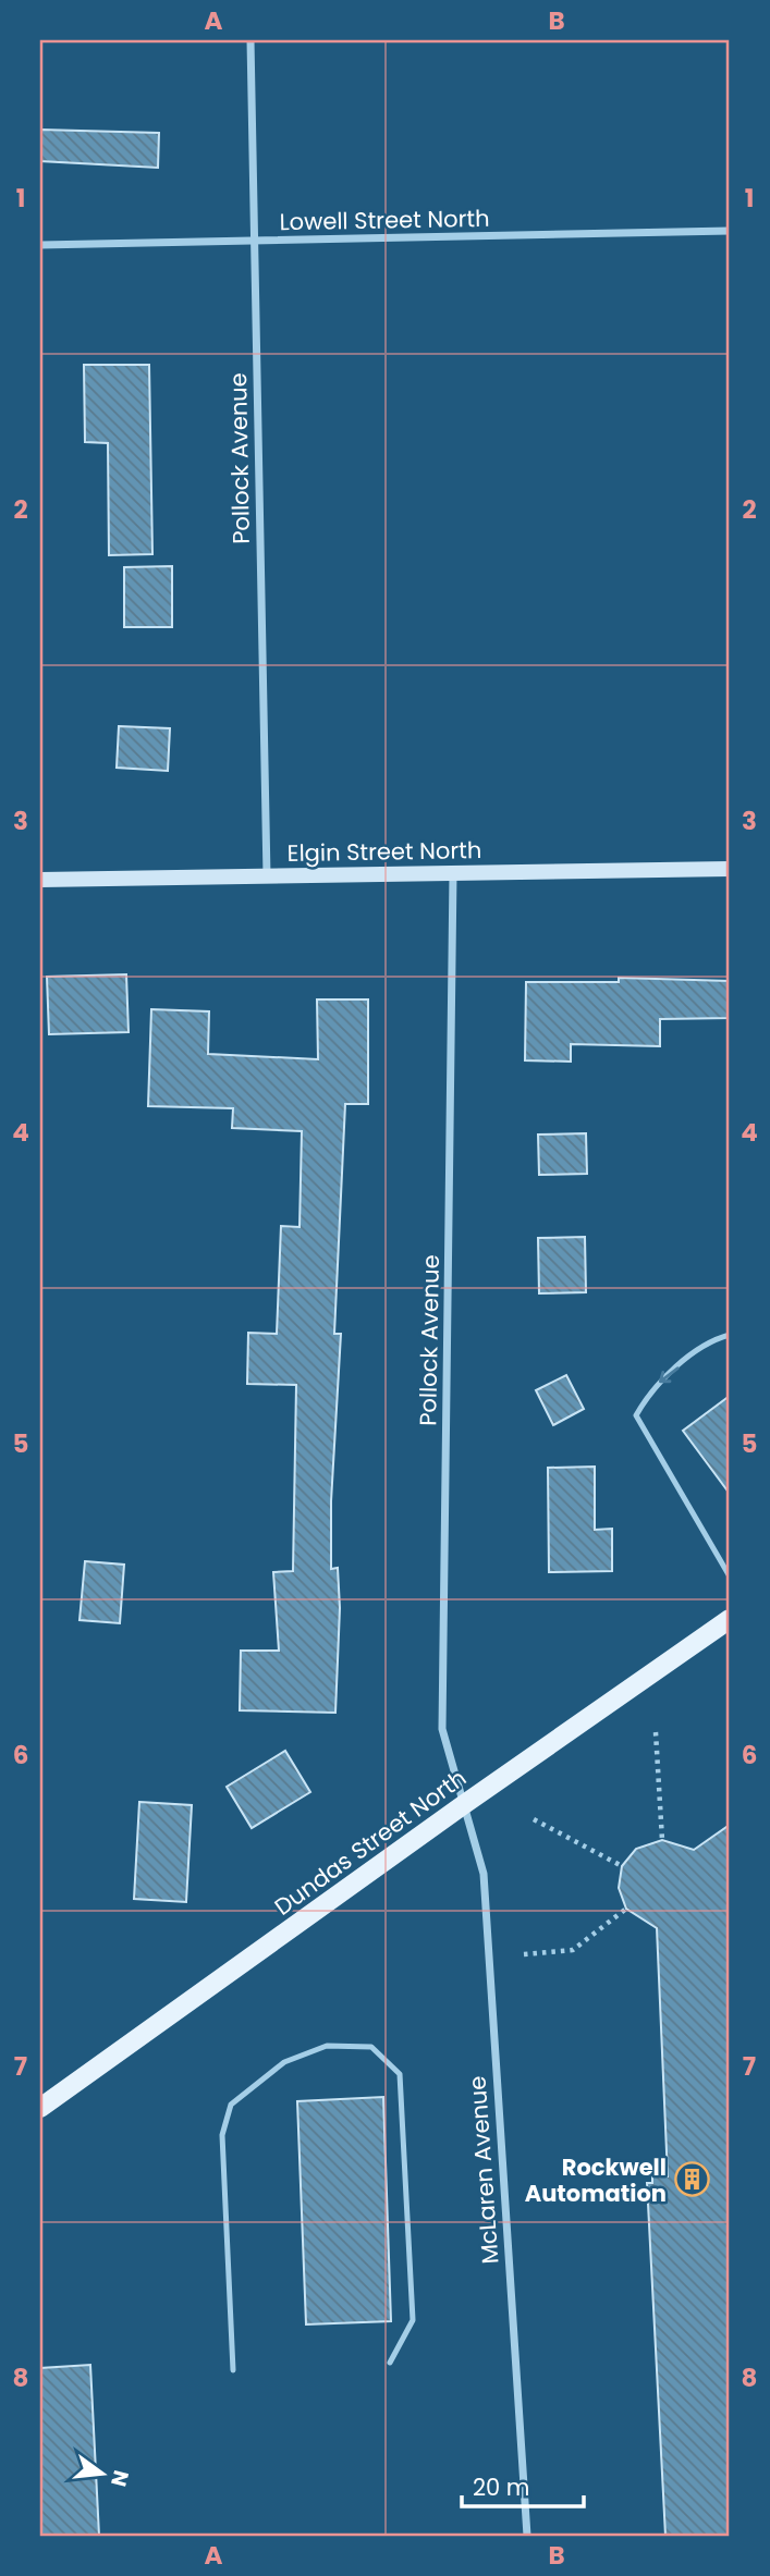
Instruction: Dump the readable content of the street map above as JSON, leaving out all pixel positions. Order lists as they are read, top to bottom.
{
  "streets": {
    "main road": ["Dundas Street North"],
    "street": [
      "Lowell Street North",
      "Pollock Avenue",
      "Elgin Street North",
      "McLaren Avenue"
    ]
  },
  "crossings": [
    ["Lowell Street North", "Pollock Avenue"],
    ["Pollock Avenue", "Elgin Street North"],
    ["Pollock Avenue", "Dundas Street North"],
    ["Pollock Avenue", "McLaren Avenue"],
    ["Dundas Street North", "McLaren Avenue"]
  ],
  "places": {
    "building": ["Rockwell Automation"]
  },
  "scale_bar": "20 m",
  "north": "right",
  "grid": {
    "columns": ["A", "B"],
    "rows": [
      "1",
      "2",
      "3",
      "4",
      "5",
      "6",
      "7",
      "8"
    ]
  }
}
